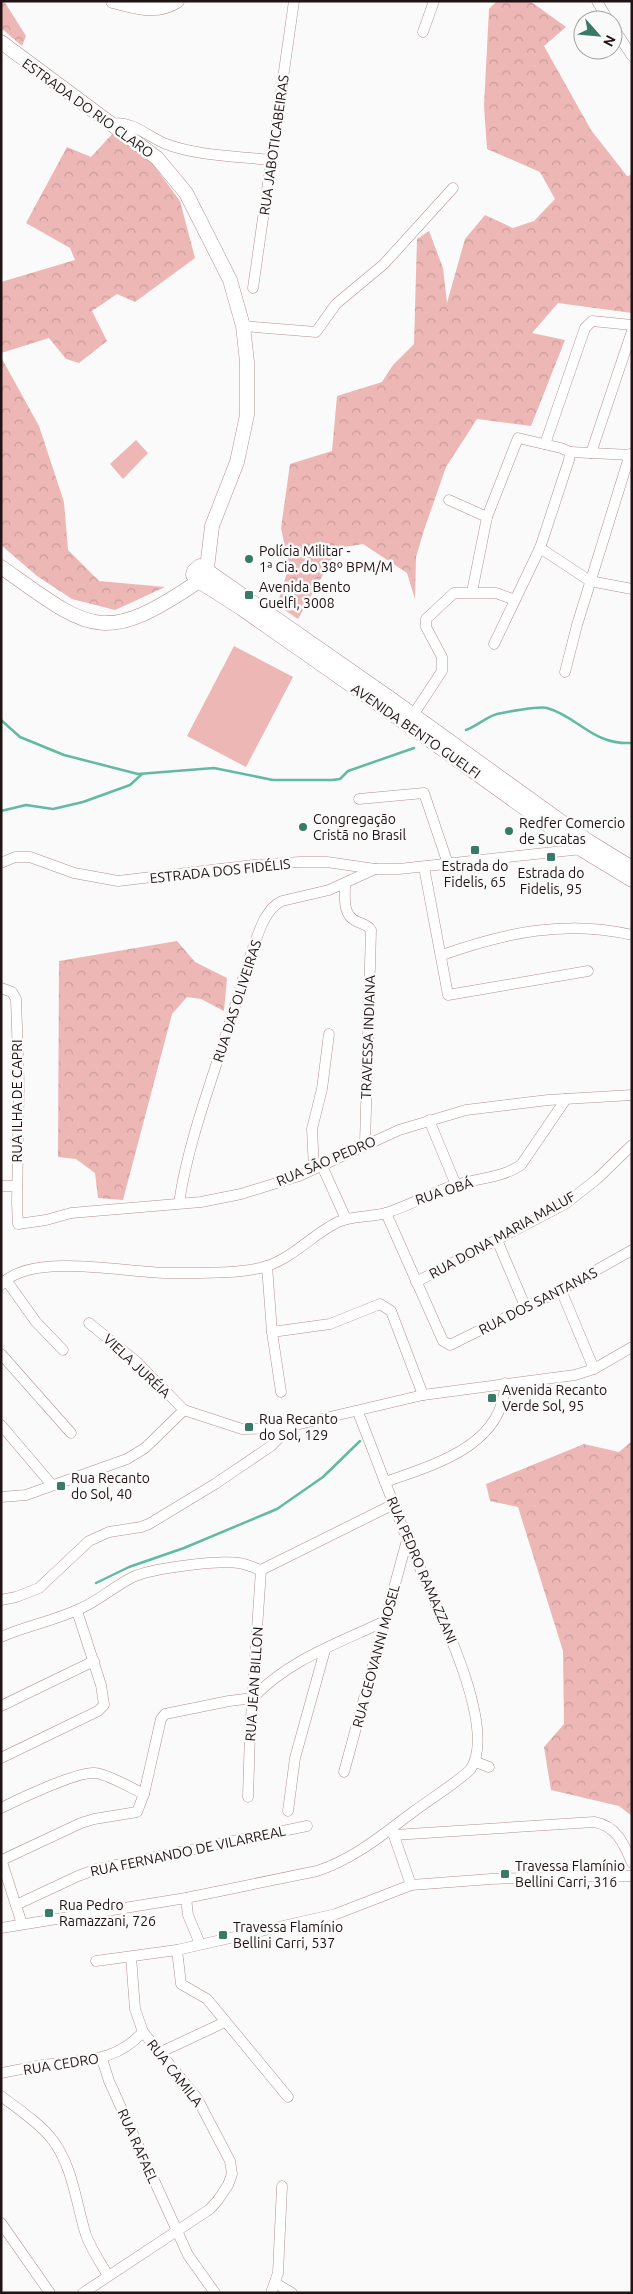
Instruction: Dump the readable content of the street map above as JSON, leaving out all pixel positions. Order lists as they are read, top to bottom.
{
  "streets": {
    "main road": ["ESTRADA DO RIO CLARO", "AVENIDA BENTO GUELFI"],
    "street": [
      "RUA JABOTICABEIRAS",
      "ESTRADA DOS FIDÉLIS",
      "RUA DAS OLIVEIRAS",
      "TRAVESSA INDIANA",
      "RUA ILHA DE CAPRI",
      "RUA SÃO PEDRO",
      "RUA OBÁ",
      "RUA DONA MARIA MALUF",
      "RUA DOS SANTANAS",
      "VIELA JURÉIA",
      "RUA PEDRO RAMAZZANI",
      "RUA GEOVANNI MOSEL",
      "RUA JEAN BILLON",
      "RUA FERNANDO DE VILARREAL",
      "RUA CEDRO",
      "RUA CAMILA",
      "RUA RAFAEL"
    ]
  },
  "crossings": [
    ["ESTRADA DO RIO CLARO", "AVENIDA BENTO GUELFI"],
    ["AVENIDA BENTO GUELFI", "ESTRADA DOS FIDÉLIS"],
    ["ESTRADA DOS FIDÉLIS", "RUA DAS OLIVEIRAS"],
    ["RUA DAS OLIVEIRAS", "TRAVESSA INDIANA"],
    ["RUA DAS OLIVEIRAS", "RUA SÃO PEDRO"],
    ["TRAVESSA INDIANA", "RUA SÃO PEDRO"],
    ["RUA ILHA DE CAPRI", "RUA SÃO PEDRO"],
    ["RUA SÃO PEDRO", "RUA OBÁ"],
    ["RUA DONA MARIA MALUF", "RUA DOS SANTANAS"],
    ["RUA PEDRO RAMAZZANI", "RUA GEOVANNI MOSEL"],
    ["RUA CEDRO", "RUA CAMILA"],
    ["RUA CEDRO", "RUA RAFAEL"],
    ["RUA CAMILA", "RUA RAFAEL"]
  ],
  "places": {
    "other": ["Polícia Militar - 1ª Cia. do 38º BPM/M", "Congregação Cristã no Brasil", "Redfer Comercio de Sucatas"],
    "transit": [
      "Avenida Bento Guelfi, 3008",
      "Estrada do Fidelis, 65",
      "Estrada do Fidelis, 95",
      "Avenida Recanto Verde Sol, 95",
      "Rua Recanto do Sol, 129",
      "Rua Recanto do Sol, 40",
      "Travessa Flamínio Bellini Carri, 316",
      "Rua Pedro Ramazzani, 726",
      "Travessa Flamínio Bellini Carri, 537"
    ]
  },
  "north": "bottom right"
}
